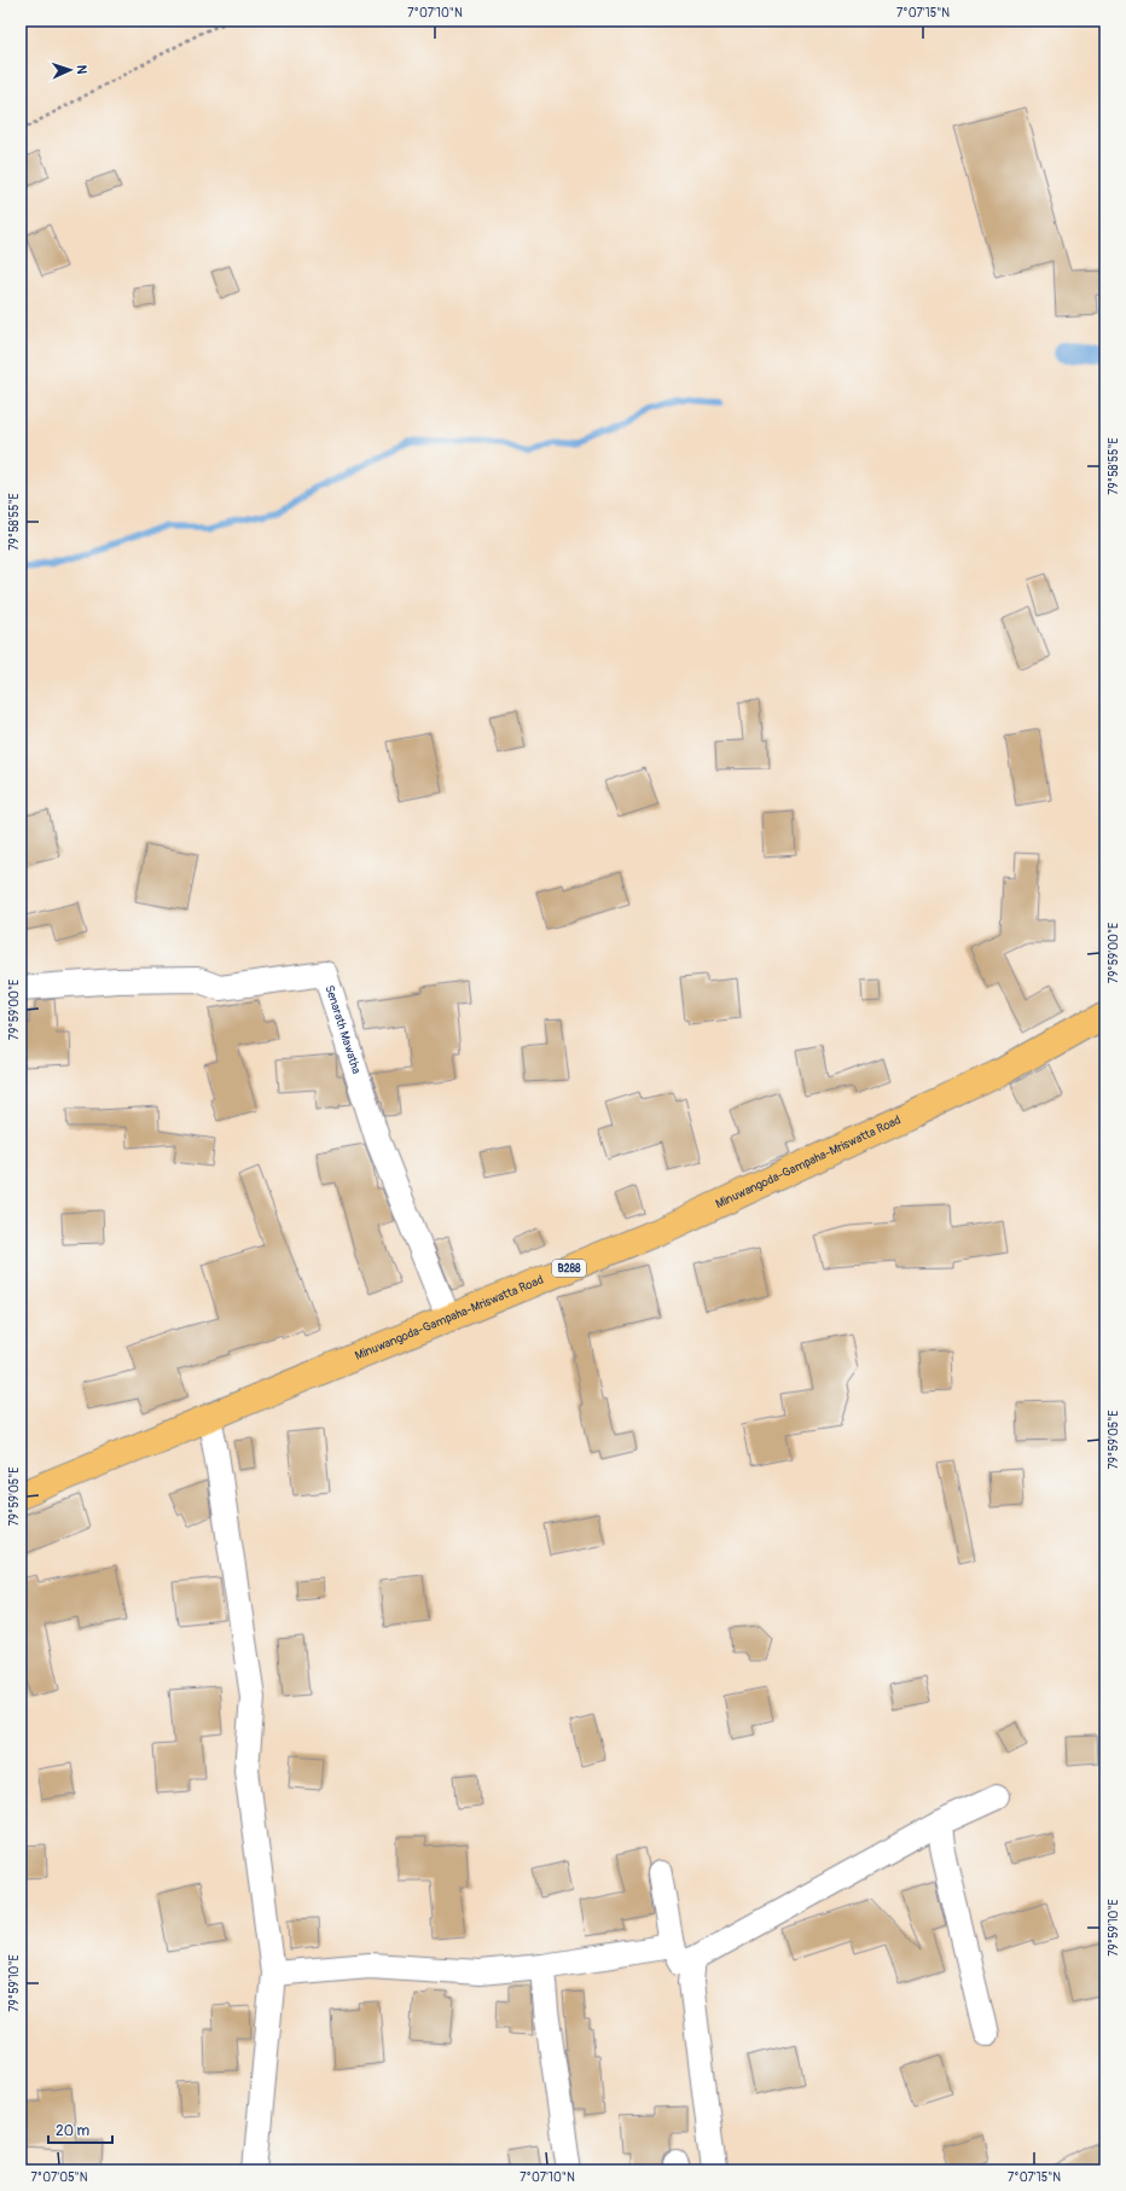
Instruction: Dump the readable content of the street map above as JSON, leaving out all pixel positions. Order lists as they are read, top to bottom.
{
  "streets": {
    "main road": ["Minuwangoda-Gampaha-Mriswatta Road", "B288"],
    "street": ["Senarath Mawatha"]
  },
  "crossings": [
    ["Senarath Mawatha", "Minuwangoda-Gampaha-Mriswatta Road"]
  ],
  "scale_bar": "20 m",
  "north": "right",
  "coordinates": [
    "7°07'10\"N",
    "7°07'15\"N",
    "79°58'55\"E",
    "79°59'00\"E",
    "79°59'05\"E",
    "79°59'10\"E",
    "7°07'05\"N"
  ]
}
